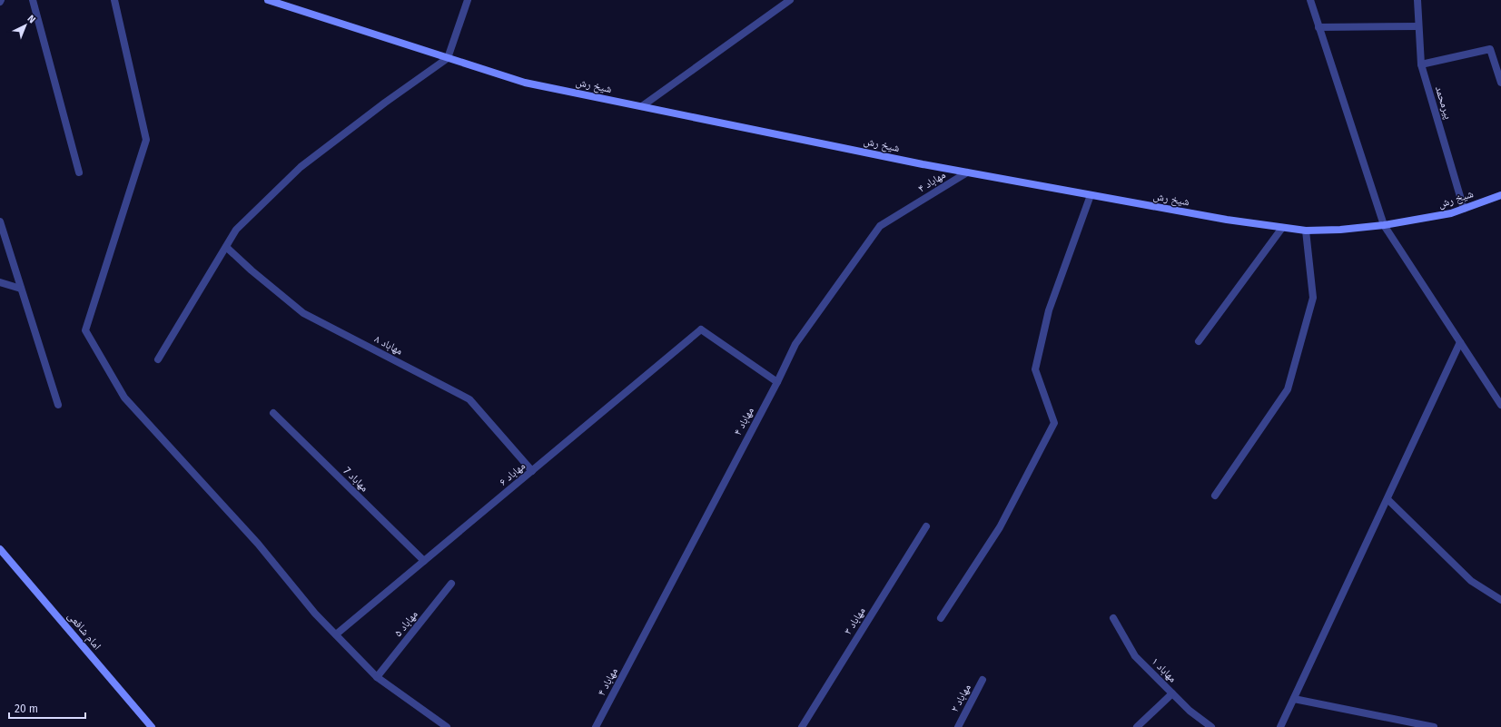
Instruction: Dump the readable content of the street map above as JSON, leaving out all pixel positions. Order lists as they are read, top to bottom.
{
  "streets": {
    "street": [
      "شیخ رش",
      "پیرمحمد",
      "مهاباد ۴",
      "مهاباد ۸",
      "مهاباد ۶",
      "مهاباد 7",
      "مهاباد ۳",
      "مهاباد ۵",
      "امام شافعی",
      "مهاباد ۱",
      "مهاباد ۲"
    ]
  },
  "crossings": [
    ["شیخ رش", "پیرمحمد"],
    ["شیخ رش", "مهاباد ۴"],
    ["مهاباد ۴", "مهاباد ۶"],
    ["مهاباد ۸", "مهاباد ۶"],
    ["مهاباد ۶", "مهاباد 7"]
  ],
  "scale_bar": "20 m",
  "north": "top right"
}
